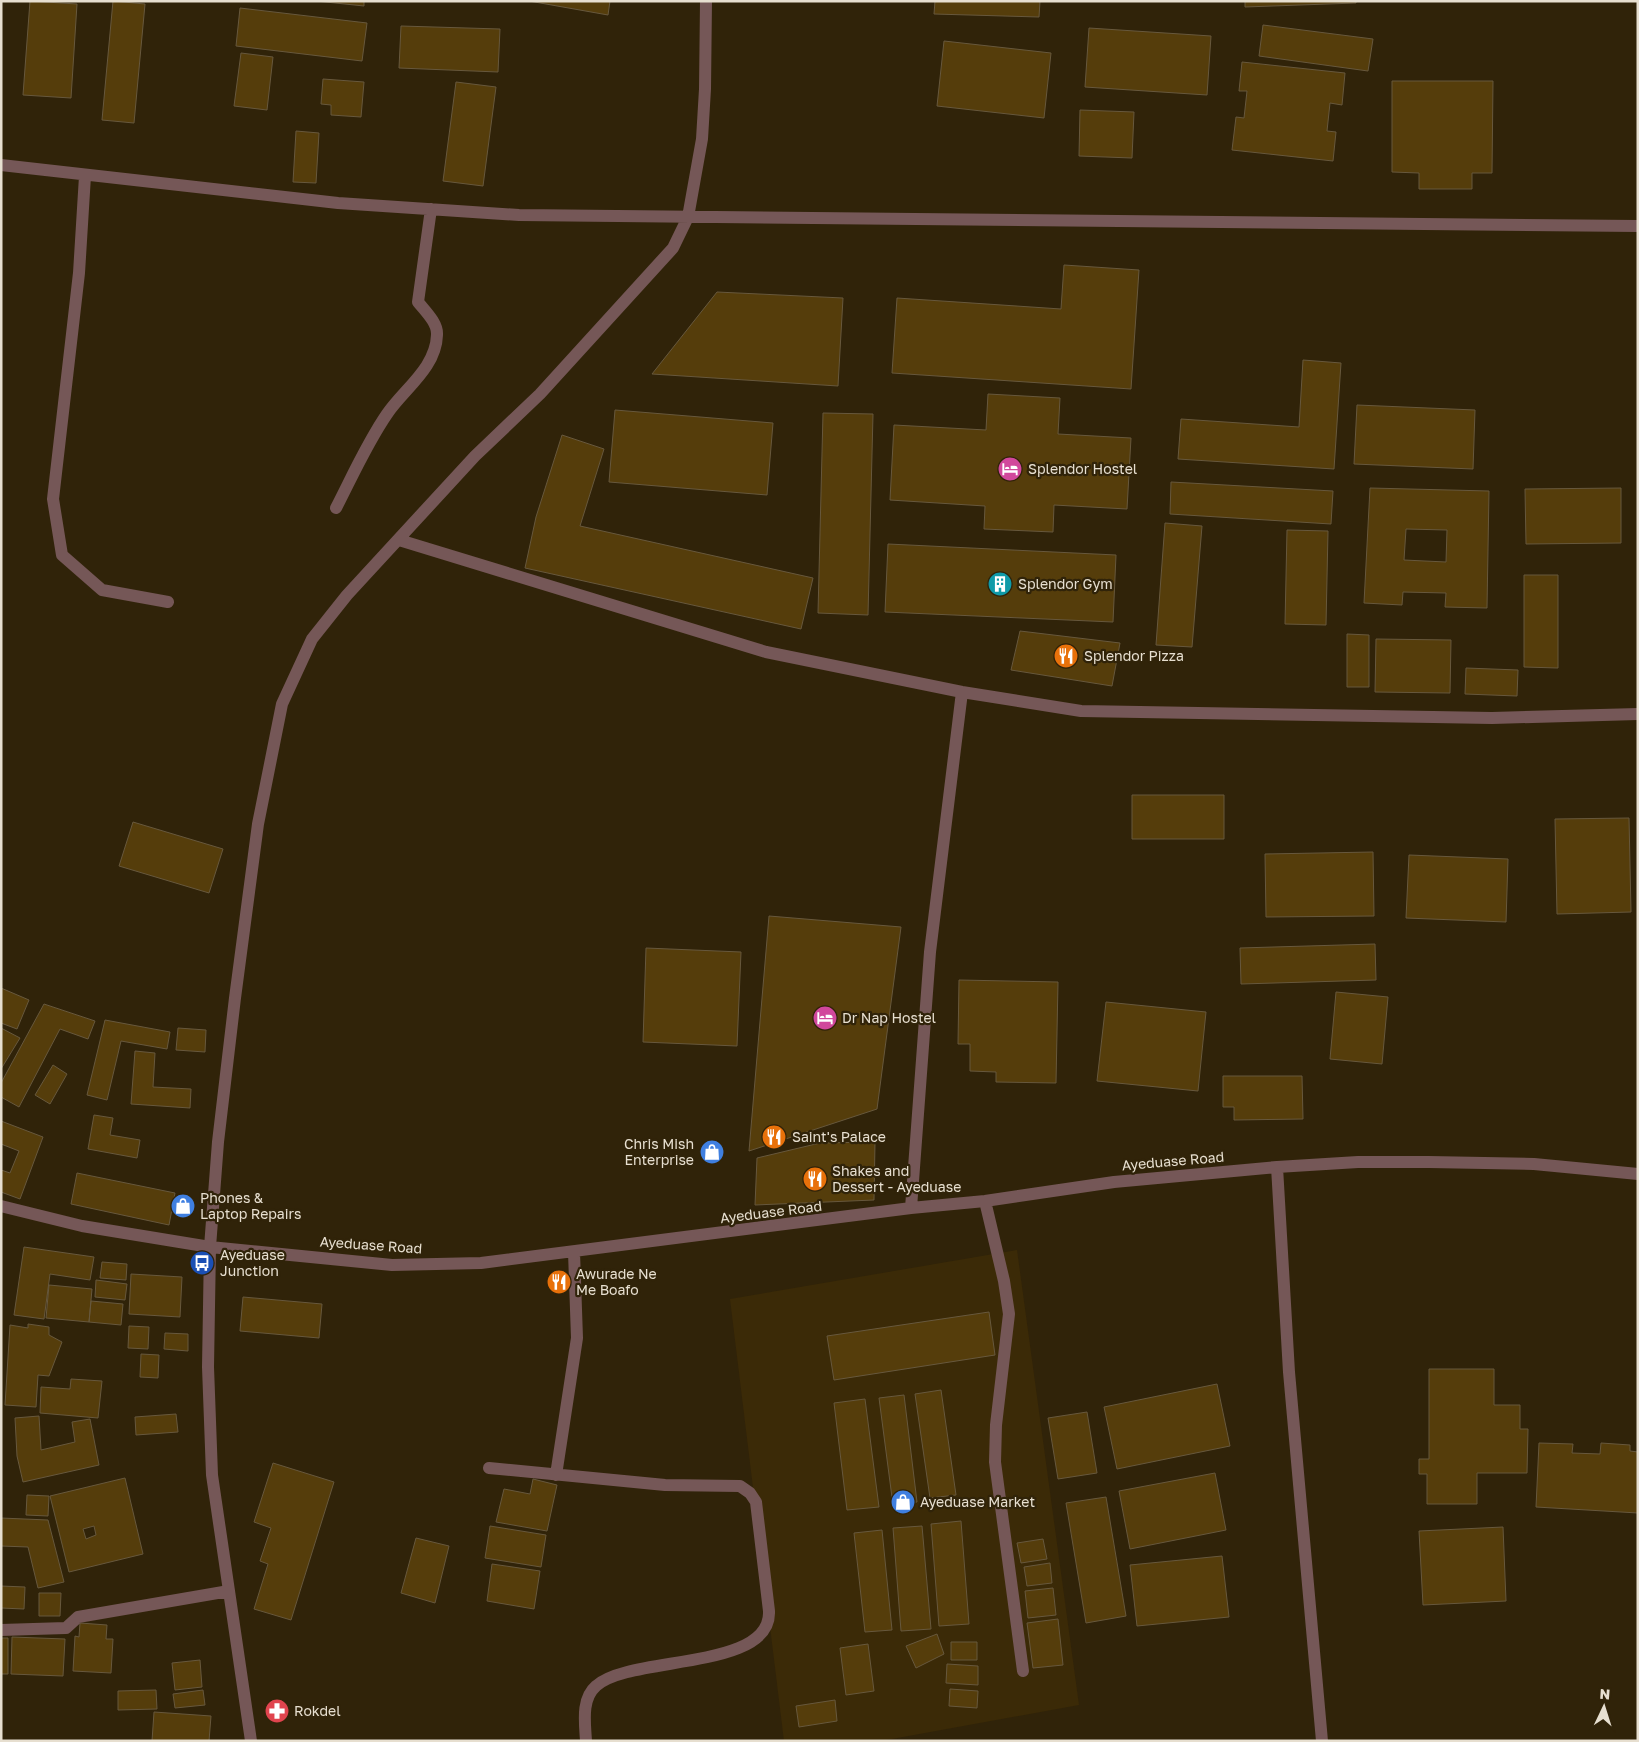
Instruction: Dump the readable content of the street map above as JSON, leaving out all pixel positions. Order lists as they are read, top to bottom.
{
  "streets": {
    "street": ["Ayeduase Road"]
  },
  "places": {
    "hotel": ["Splendor Hostel", "Dr Nap Hostel"],
    "building": ["Splendor Gym"],
    "restaurant": [
      "Splendor Pizza",
      "Saint's Palace",
      "Shakes and Dessert - Ayeduase",
      "Awurade Ne Me Boafo"
    ],
    "shop": ["Chris Mish Enterprise", "Phones & Laptop Repairs", "Ayeduase Market"],
    "bus stop": ["Ayeduase Junction"],
    "pharmacy": ["Rokdel"]
  },
  "north": "top"
}
